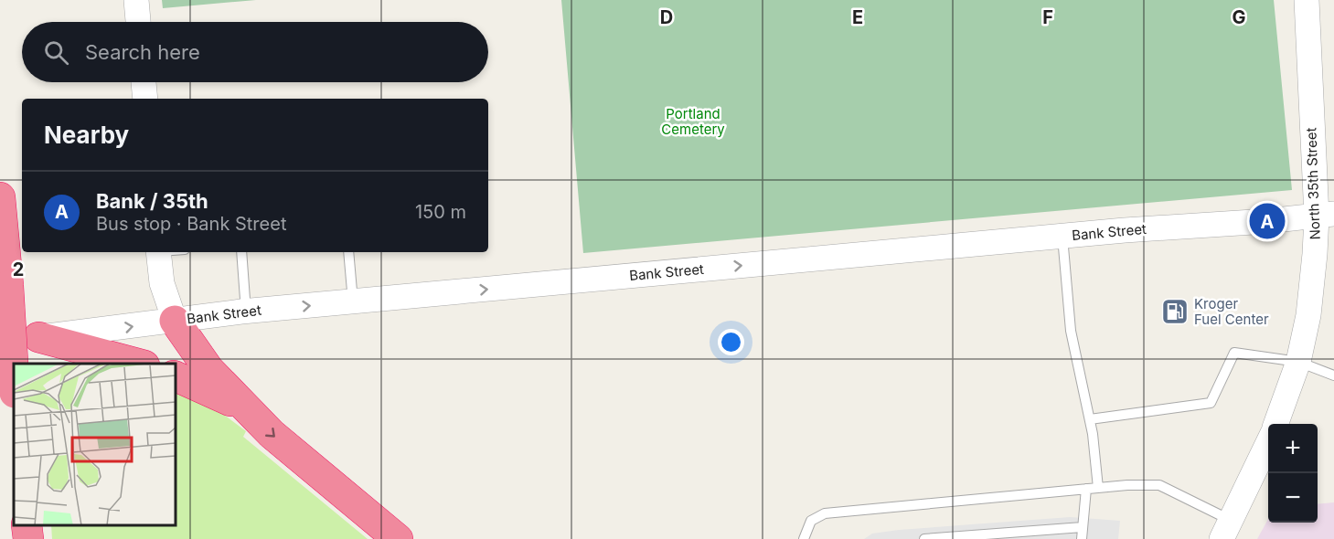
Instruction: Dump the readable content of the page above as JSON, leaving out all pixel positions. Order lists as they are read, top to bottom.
{
  "streets": {
    "street": ["North 35th Street", "Bank Street"]
  },
  "crossings": [
    ["North 35th Street", "Bank Street"]
  ],
  "one_way": ["Bank Street"],
  "parks": ["Portland Cemetery"],
  "places": {
    "fuel station": ["Kroger Fuel Center"]
  },
  "page": {
    "search": "Search here",
    "heading": "Nearby",
    "list": [
      {
        "mark": "A",
        "name": "Bank / 35th",
        "note": "Bus stop · Bank Street",
        "value": "150 m"
      }
    ],
    "pins": "A",
    "map_buttons": ["+", "−"]
  },
  "grid": {
    "columns": [
      "D",
      "E",
      "F",
      "G"
    ],
    "rows": ["2"]
  }
}
